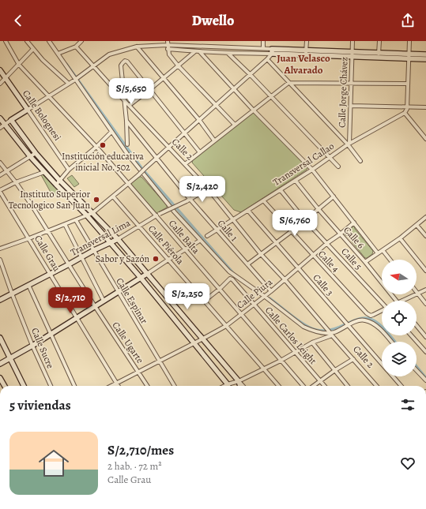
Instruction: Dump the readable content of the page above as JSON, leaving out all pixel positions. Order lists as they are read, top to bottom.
{
  "streets": {
    "main road": ["Calle Bolognesi", "Transversal Lima"],
    "street": [
      "Calle Jorge Chávez",
      "Calle 2",
      "Transversal Callao",
      "Calle 1",
      "Calle Balta",
      "Calle 6",
      "Calle Piérola",
      "Calle Grau",
      "Calle 5",
      "Calle 4",
      "Calle 3",
      "Calle Piura",
      "Calle Espinar",
      "Calle Carlos Leight",
      "Calle Ugarte",
      "Calle Sucre"
    ]
  },
  "crossings": [
    ["Calle Jorge Chávez", "Transversal Callao"],
    ["Calle 2", "Transversal Callao"],
    ["Calle 2", "Transversal Lima"],
    ["Calle 2", "Calle Piura"],
    ["Transversal Callao", "Calle 1"],
    ["Transversal Callao", "Calle 6"],
    ["Transversal Callao", "Calle 5"],
    ["Transversal Callao", "Calle 4"],
    ["Transversal Callao", "Calle 3"],
    ["Calle 1", "Transversal Lima"],
    ["Calle 1", "Calle Piura"],
    ["Calle Balta", "Transversal Lima"],
    ["Calle Balta", "Calle Piura"],
    ["Calle Balta", "Calle Carlos Leight"],
    ["Transversal Lima", "Calle Piérola"],
    ["Transversal Lima", "Calle Grau"],
    ["Transversal Lima", "Calle Espinar"],
    ["Transversal Lima", "Calle Ugarte"],
    ["Transversal Lima", "Calle Sucre"],
    ["Calle 6", "Calle Piura"],
    ["Calle Piérola", "Calle Piura"],
    ["Calle Grau", "Calle Piura"],
    ["Calle 5", "Calle Piura"],
    ["Calle 4", "Calle Piura"],
    ["Calle 3", "Calle Piura"],
    ["Calle Piura", "Calle Espinar"],
    ["Calle Piura", "Calle Carlos Leight"],
    ["Calle Piura", "Calle Ugarte"]
  ],
  "districts": ["Juan Velasco Alvarado"],
  "places": ["Institución educativa inicial No. 502", "Instituto Superior Tecnologico San Juan", "Sabor y Sazón"],
  "north": "left",
  "page": {
    "header": "Dwello",
    "price": [
      "S/5,650",
      "S/2,420",
      "S/6,760",
      "S/2,250",
      "S/2,710"
    ],
    "heading": "5 viviendas",
    "list": [
      {
        "name": "S/2,710/mes",
        "note": "2 hab. · 72 m² · Calle Grau"
      }
    ]
  }
}
